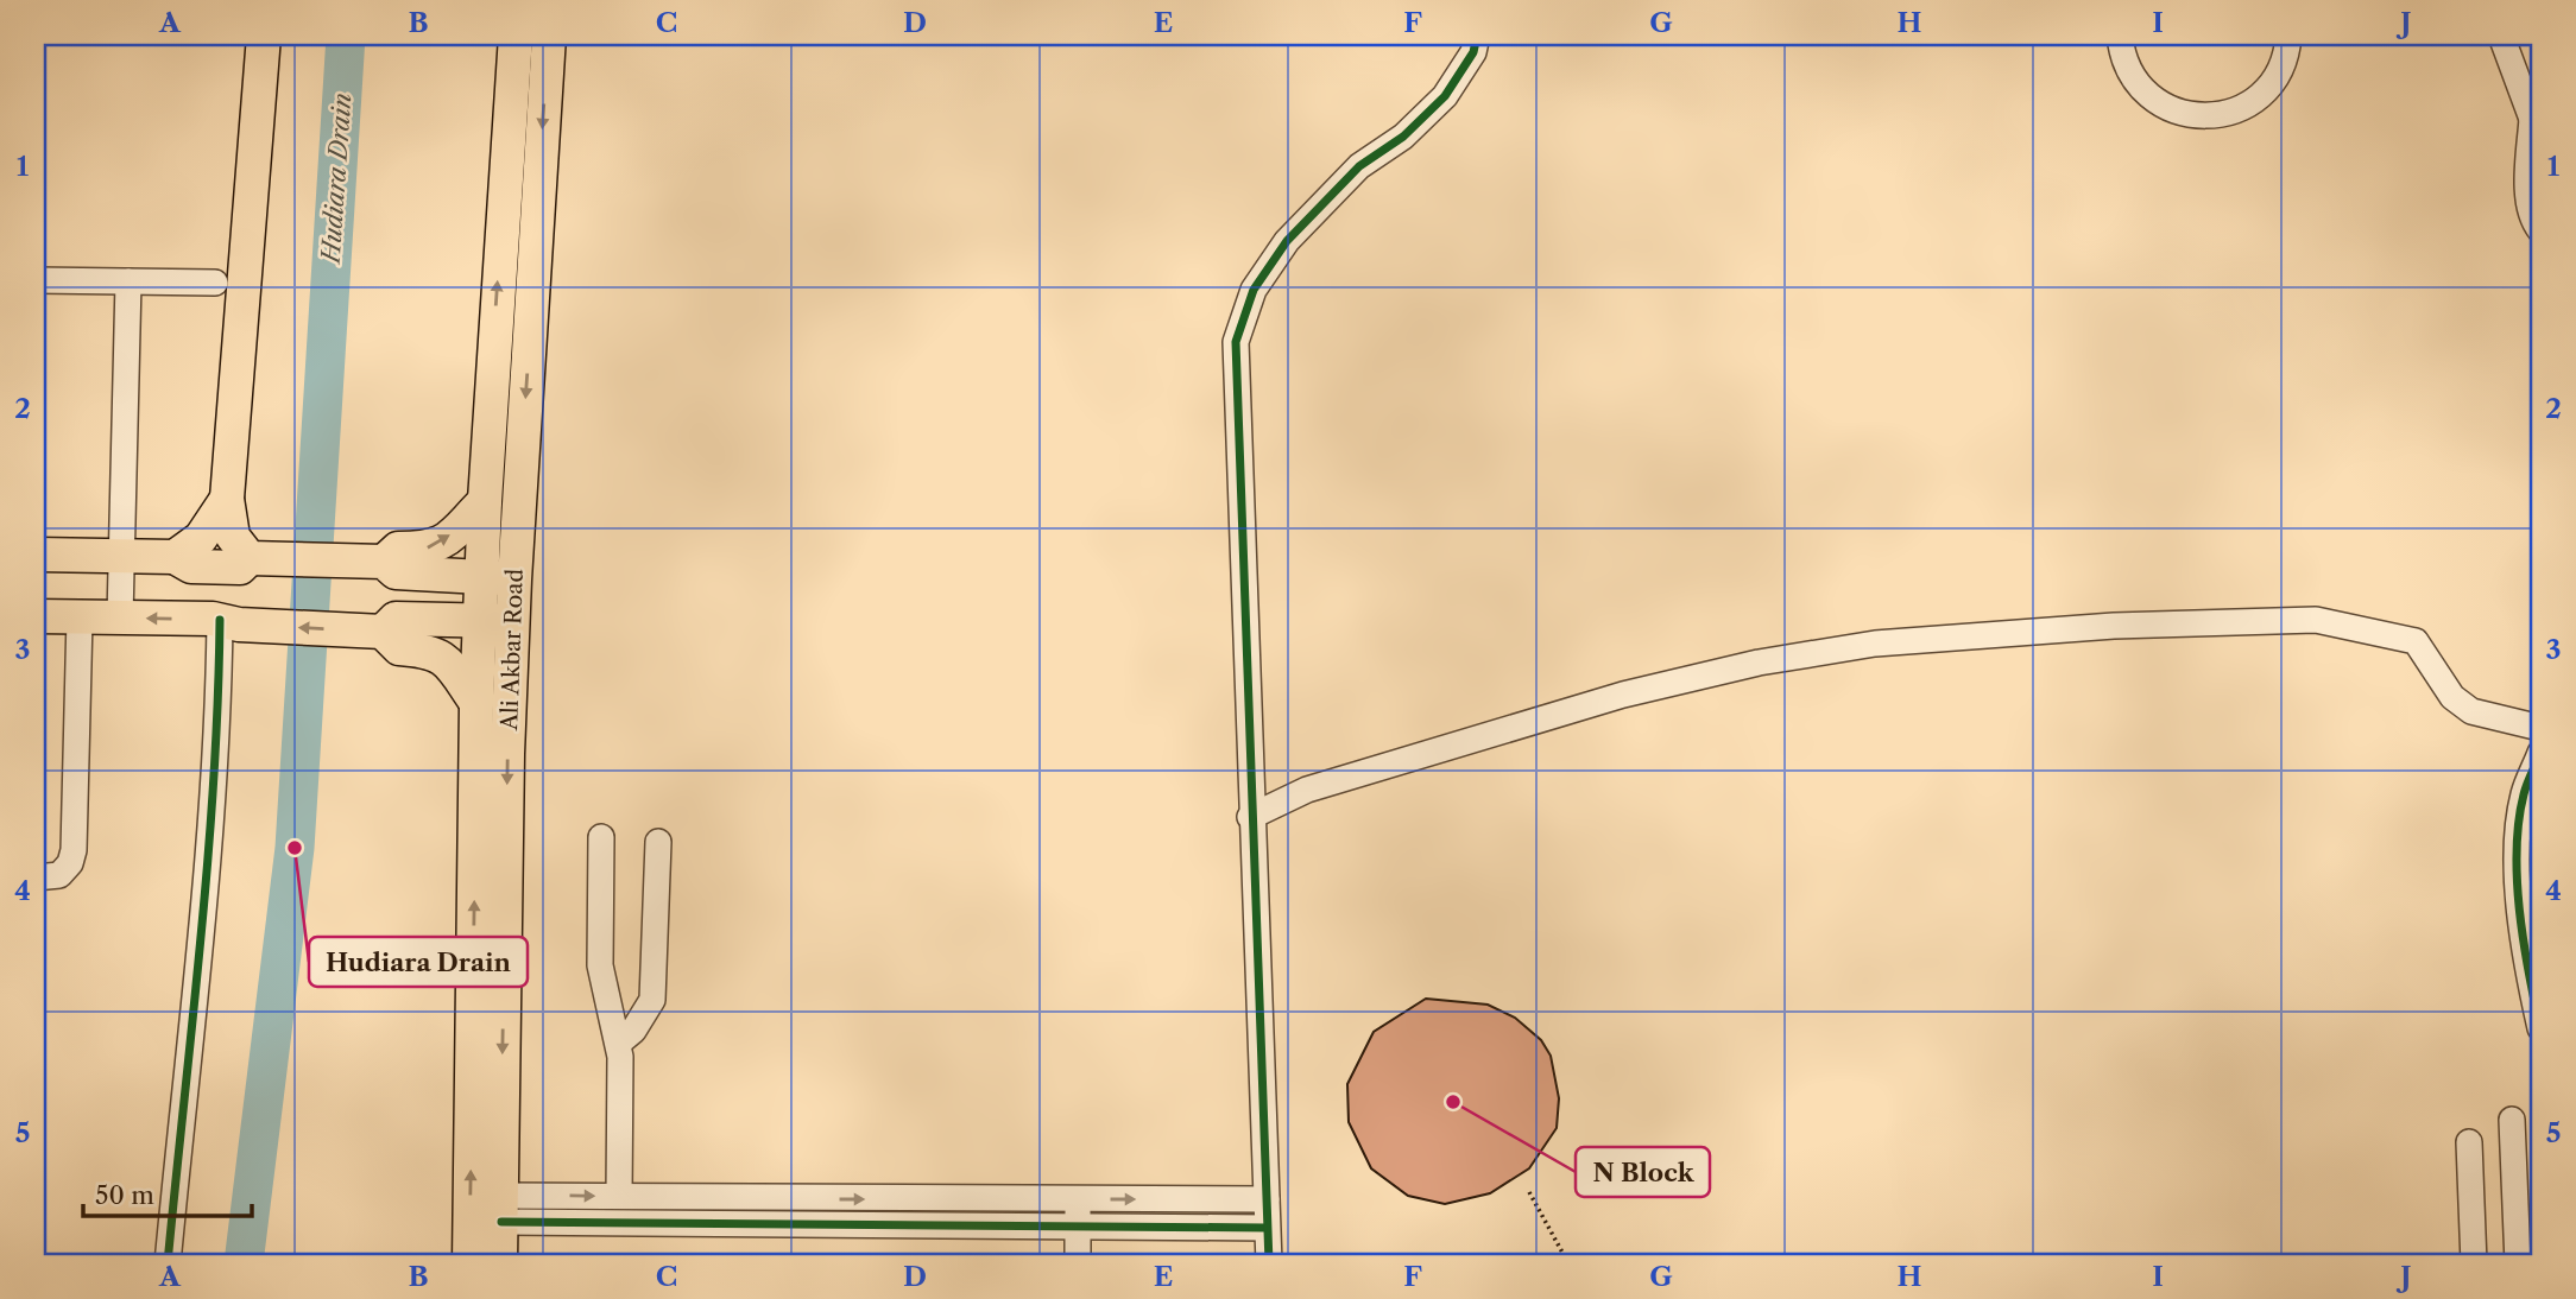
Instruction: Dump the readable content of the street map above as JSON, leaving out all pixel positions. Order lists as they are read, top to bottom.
{
  "streets": {
    "main road": ["Ali Akbar Road"]
  },
  "water": ["Hudiara Drain"],
  "places": ["Hudiara Drain", "N Block"],
  "scale_bar": "50 m",
  "grid": {
    "columns": [
      "A",
      "B",
      "C",
      "D",
      "E",
      "F",
      "G",
      "H",
      "I",
      "J"
    ],
    "rows": [
      "1",
      "2",
      "3",
      "4",
      "5"
    ]
  }
}
